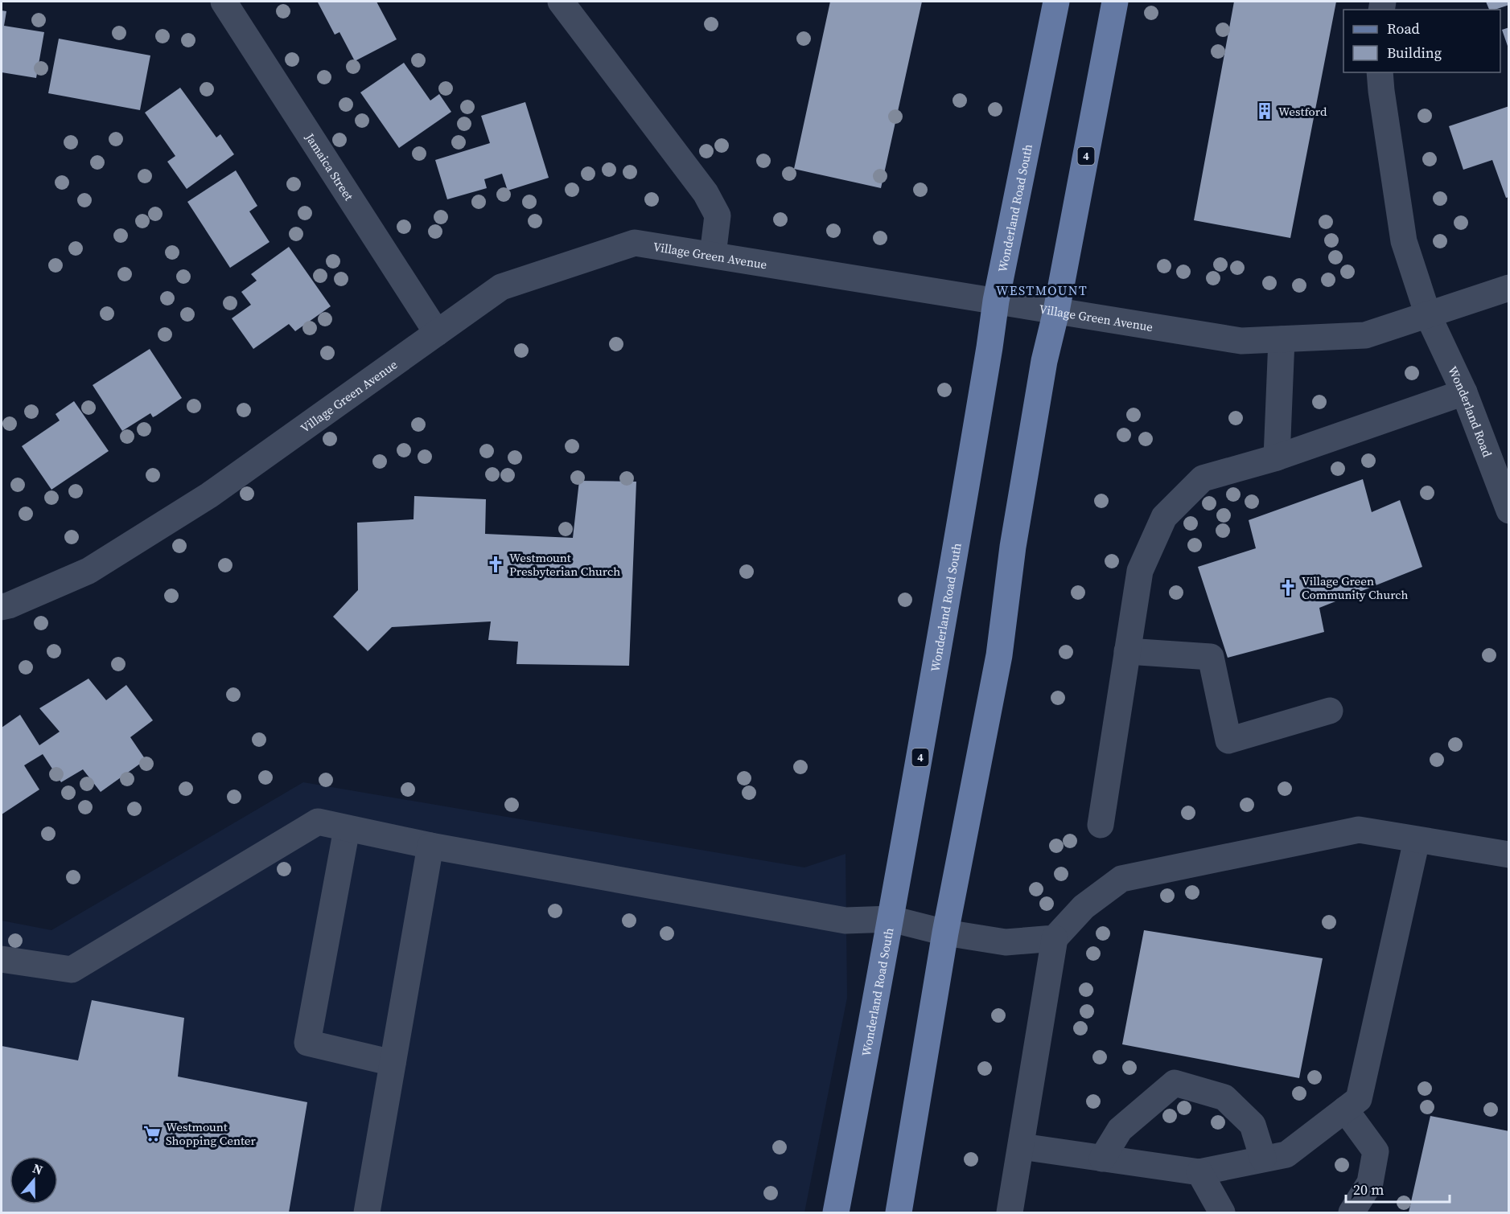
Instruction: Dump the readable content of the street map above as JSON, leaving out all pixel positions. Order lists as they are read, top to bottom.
{
  "streets": {
    "main road": ["4", "Wonderland Road South"],
    "street": ["Jamaica Street", "Village Green Avenue", "Wonderland Road"]
  },
  "crossings": [
    ["4", "Village Green Avenue"],
    ["Jamaica Street", "Village Green Avenue"],
    ["Wonderland Road South", "Village Green Avenue"],
    ["Village Green Avenue", "Wonderland Road"]
  ],
  "districts": ["WESTMOUNT"],
  "places": {
    "building": ["Westford"],
    "church": ["Westmount Presbyterian Church", "Village Green Community Church"],
    "supermarket": ["Westmount Shopping Center"]
  },
  "legend": ["Road", "Building"],
  "scale_bar": "20 m",
  "north": "top"
}
